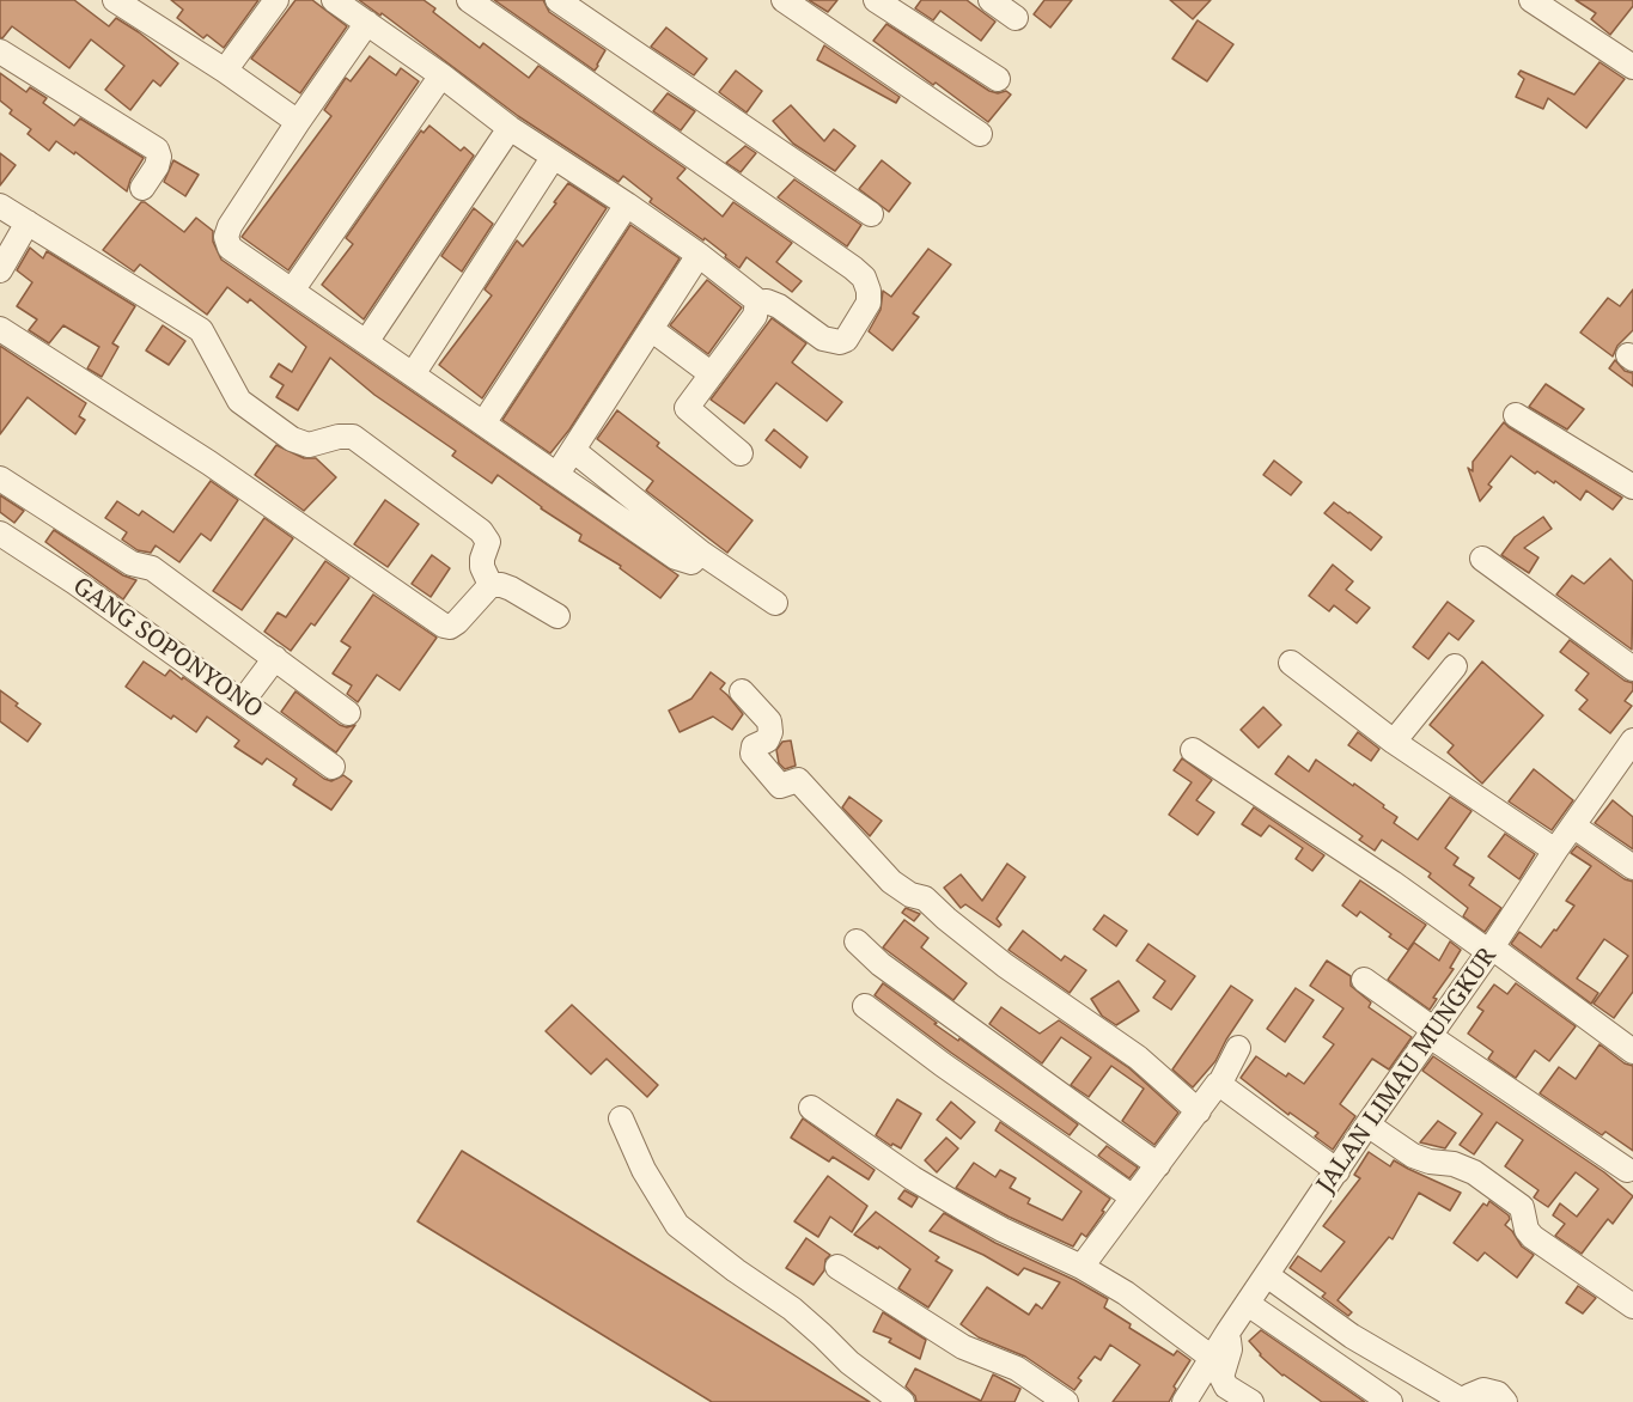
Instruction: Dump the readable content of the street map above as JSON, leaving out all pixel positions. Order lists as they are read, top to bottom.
{
  "streets": {
    "street": ["GANG SOPONYONO", "JALAN LIMAU MUNGKUR"]
  }
}
